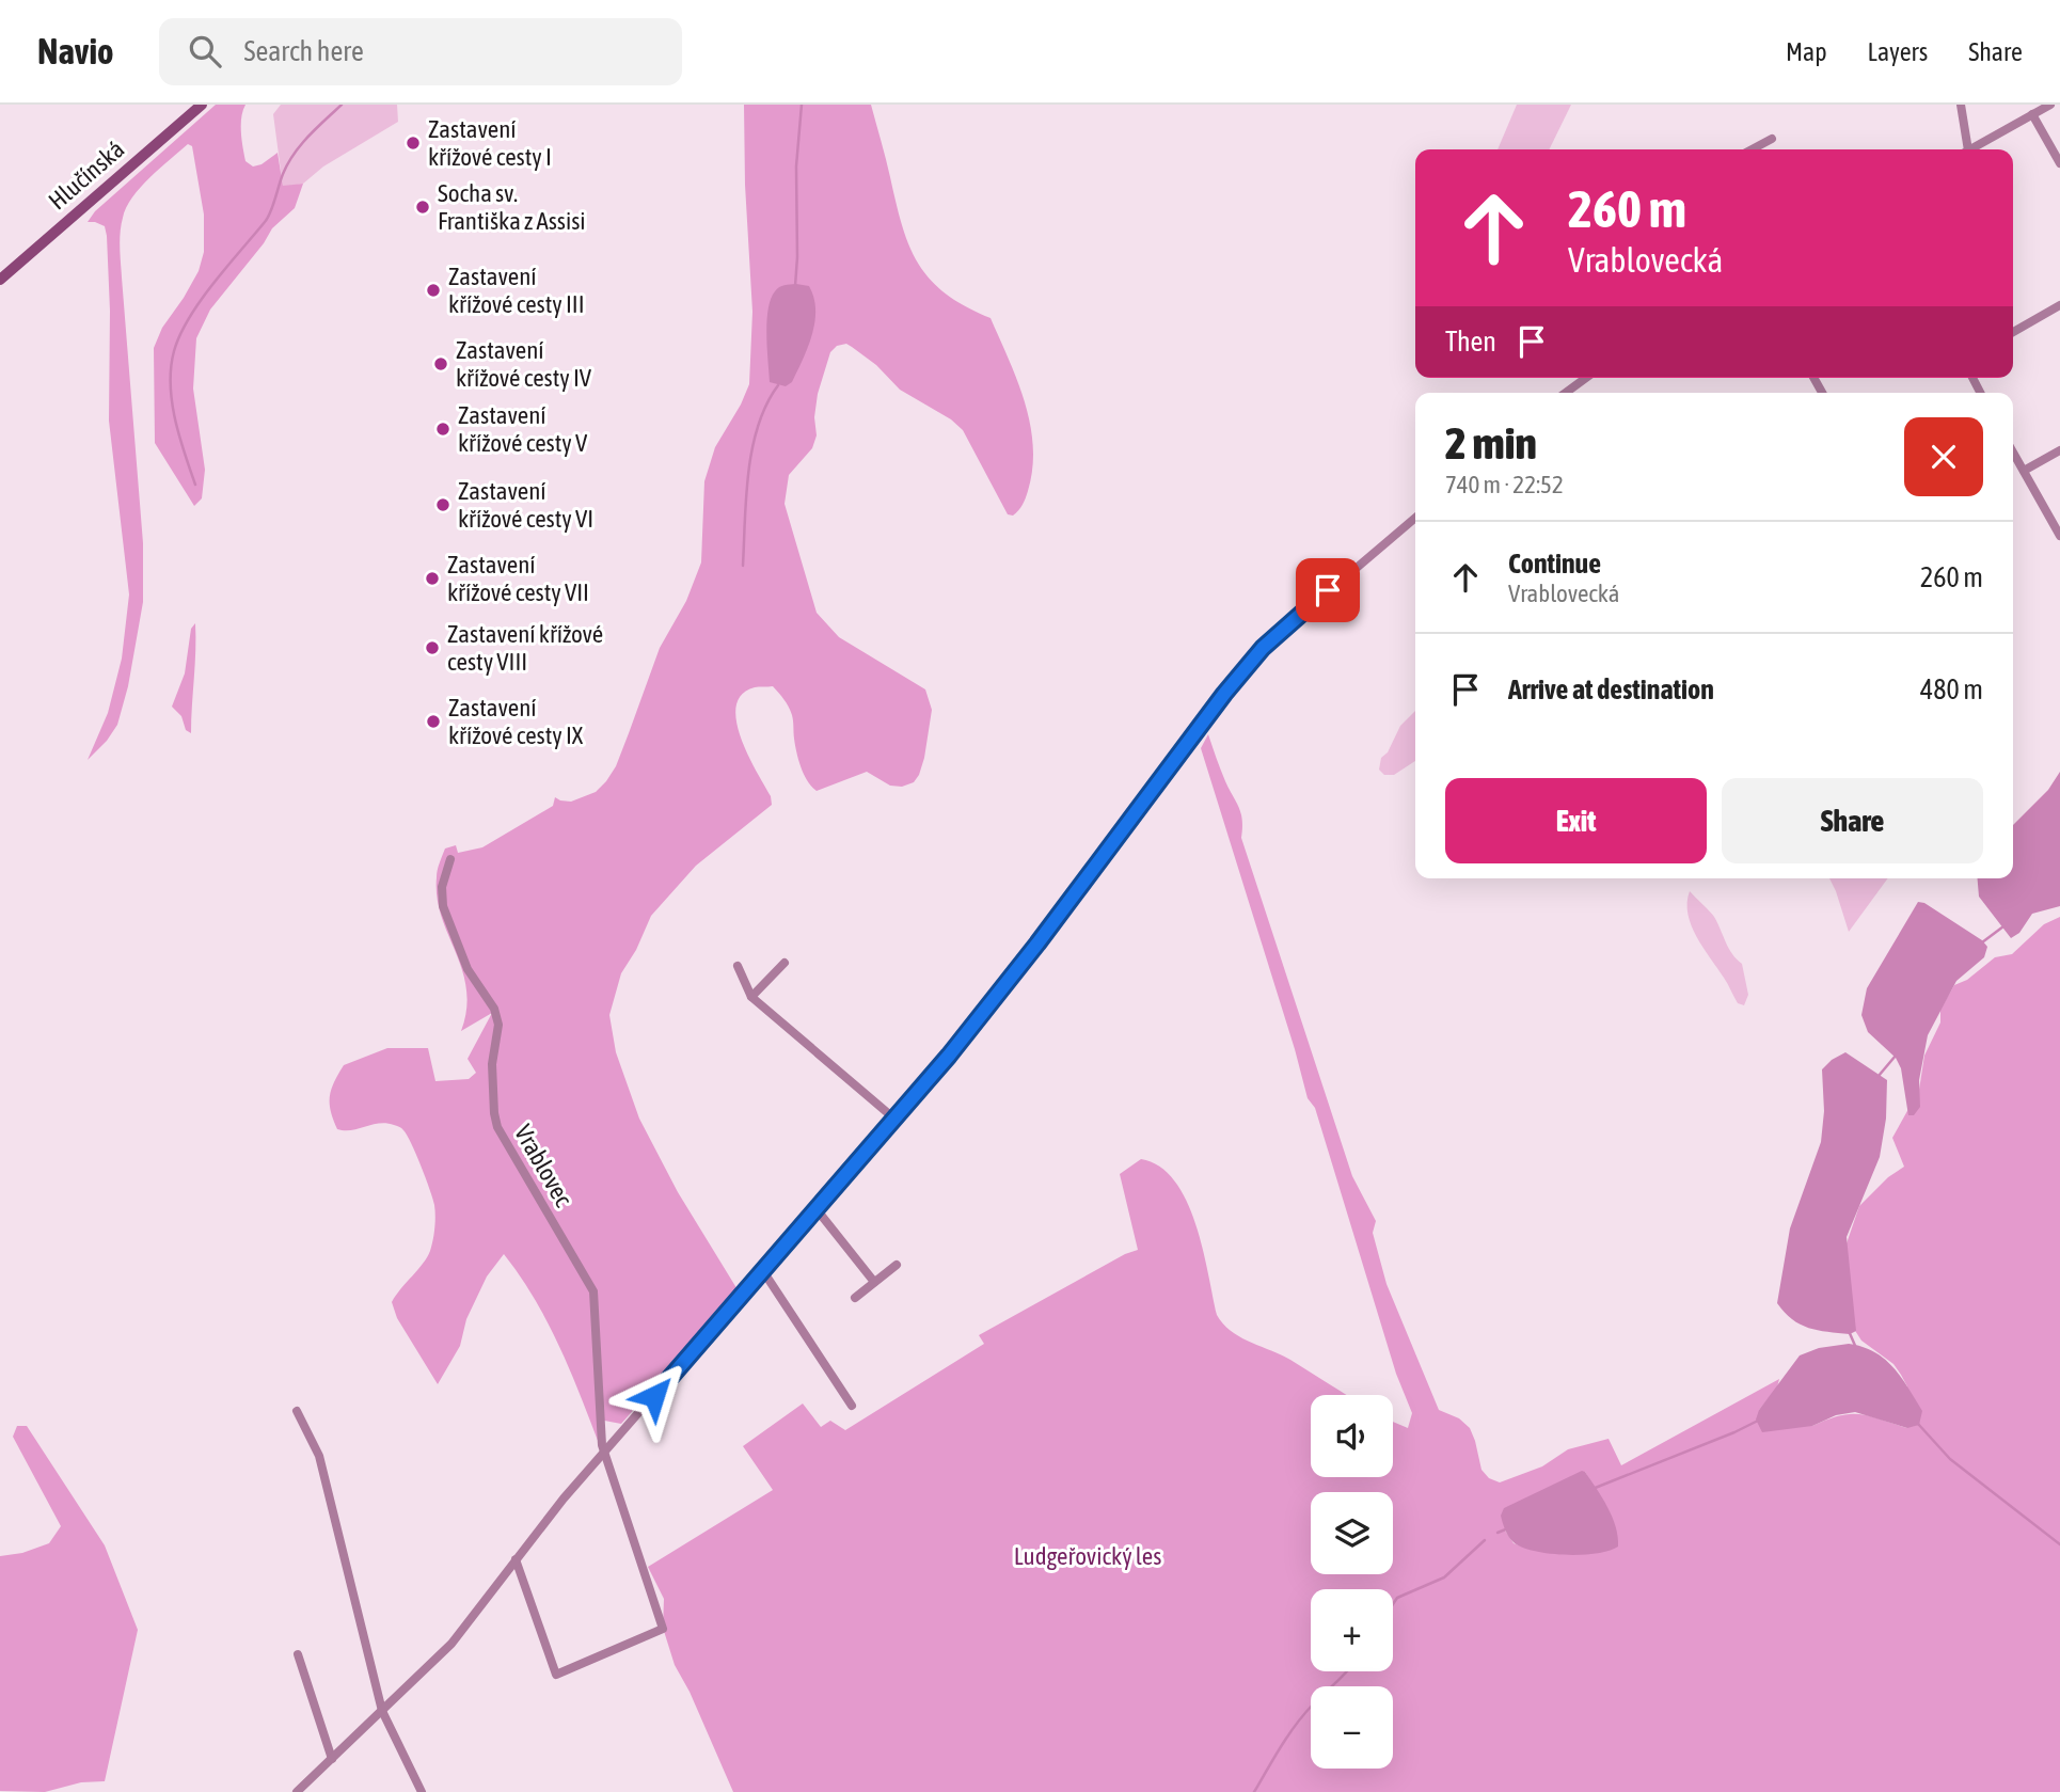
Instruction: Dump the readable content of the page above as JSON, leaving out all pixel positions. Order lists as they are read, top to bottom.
{
  "streets": {
    "street": ["Hlučínská", "Vrablovec"]
  },
  "parks": ["Ludgeřovický les"],
  "places": [
    "Zastavení křížové cesty I",
    "Socha sv. Františka z Assisi",
    "Zastavení křížové cesty III",
    "Zastavení křížové cesty IV",
    "Zastavení křížové cesty V",
    "Zastavení křížové cesty VI",
    "Zastavení křížové cesty VII",
    "Zastavení křížové cesty VIII",
    "Zastavení křížové cesty IX"
  ],
  "page": {
    "header": "Navio",
    "search": "Search here",
    "nav": ["Map", "Layers", "Share"],
    "turn": ["260 m", "Vrablovecká"],
    "then": "Then",
    "heading": ["2 min", "740 m · 22:52"],
    "list": [
      {
        "name": "Continue",
        "note": "Vrablovecká",
        "value": "260 m"
      },
      {
        "name": "Arrive at destination",
        "value": "480 m"
      }
    ],
    "buttons": ["Exit", "Share"],
    "map_buttons": ["+", "−"]
  }
}
